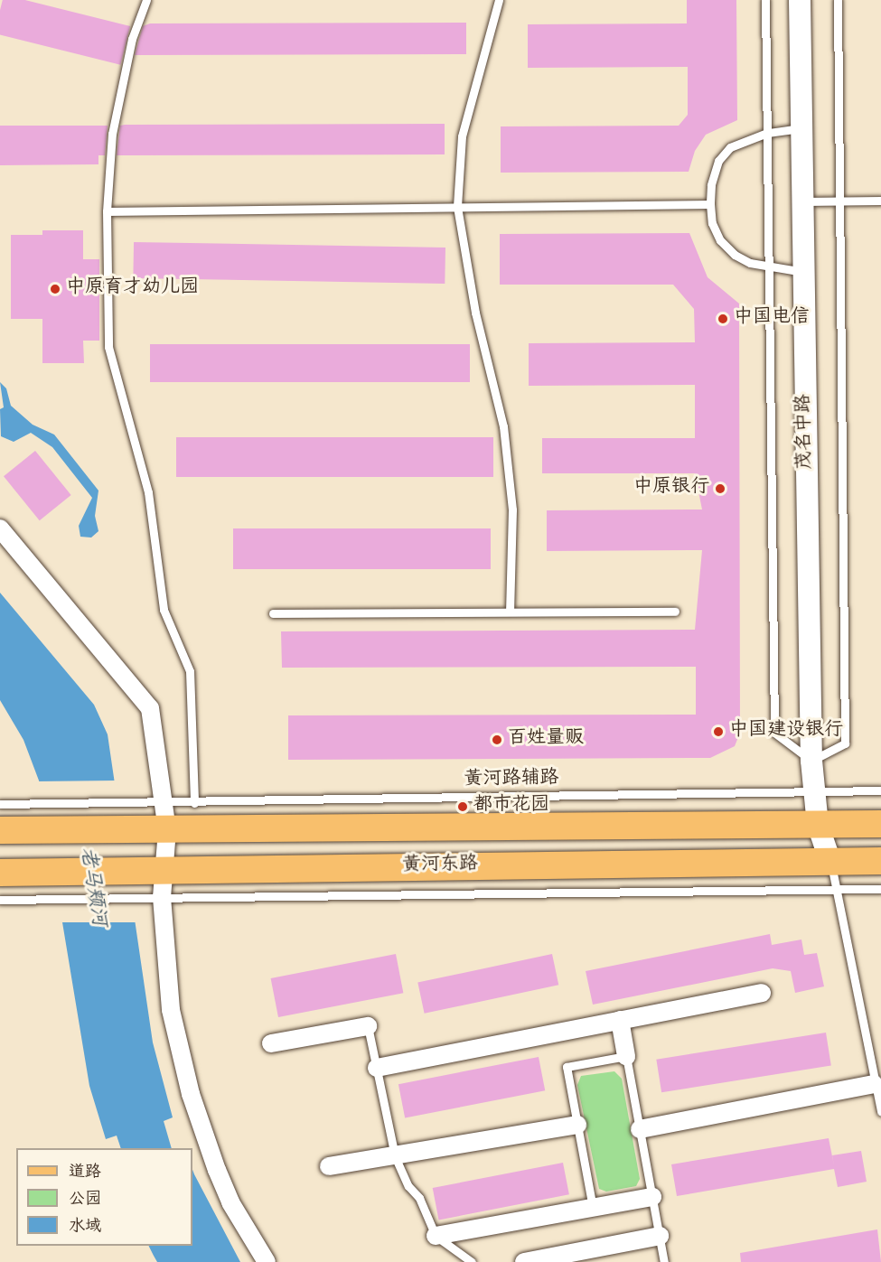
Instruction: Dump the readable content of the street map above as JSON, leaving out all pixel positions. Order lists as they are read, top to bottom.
{
  "streets": {
    "main road": ["黄河东路"],
    "street": ["茂名中路"],
    "lane": ["黄河路辅路"]
  },
  "crossings": [
    ["茂名中路", "黄河路辅路"],
    ["茂名中路", "黄河东路"]
  ],
  "water": ["老马颊河"],
  "places": [
    "中原育才幼儿园",
    "中国电信",
    "中原银行",
    "中国建设银行",
    "百姓量贩",
    "都市花园"
  ],
  "legend": ["道路", "公园", "水域"]
}
